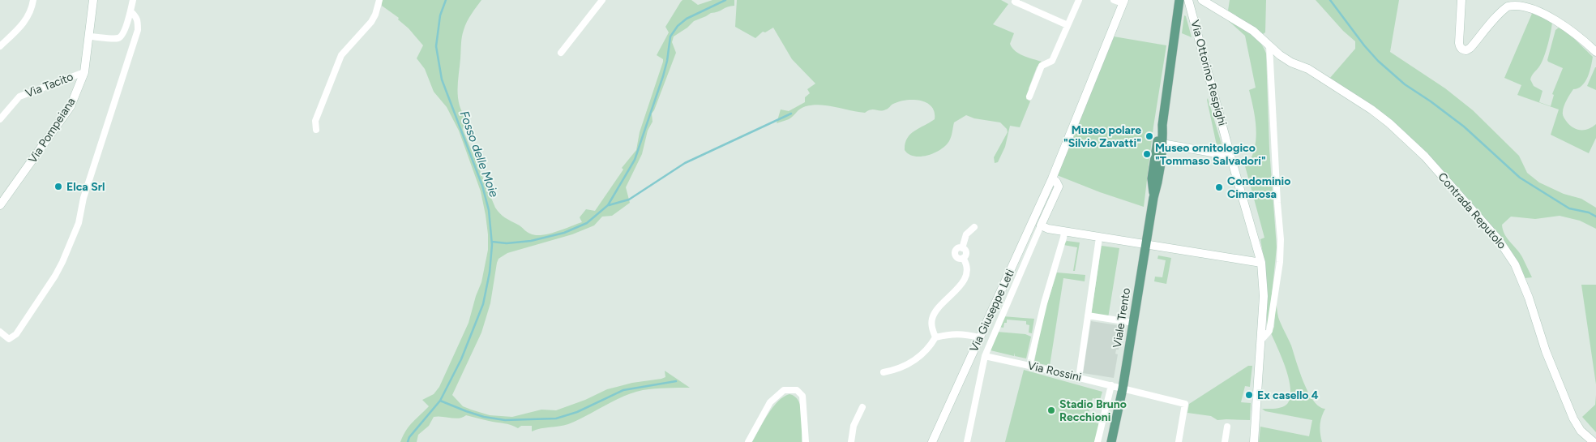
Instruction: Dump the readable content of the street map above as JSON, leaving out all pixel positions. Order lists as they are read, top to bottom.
{
  "streets": {
    "main road": ["Viale Trento"],
    "street": [
      "Via Ottorino Respighi",
      "Via Tacito",
      "Via Pompeiana",
      "Contrada Reputolo",
      "Via Giuseppe Leti",
      "Via Rossini"
    ]
  },
  "crossings": [
    ["Via Ottorino Respighi", "Viale Trento"],
    ["Via Tacito", "Via Pompeiana"],
    ["Viale Trento", "Via Rossini"]
  ],
  "water": ["Fosso delle Moie"],
  "places": [
    "Museo polare \"Silvio Zavatti\"",
    "Museo ornitologico \"Tommaso Salvadori\"",
    "Elca Srl",
    "Condominio Cimarosa",
    "Ex casello 4",
    "Stadio Bruno Recchioni"
  ]
}
